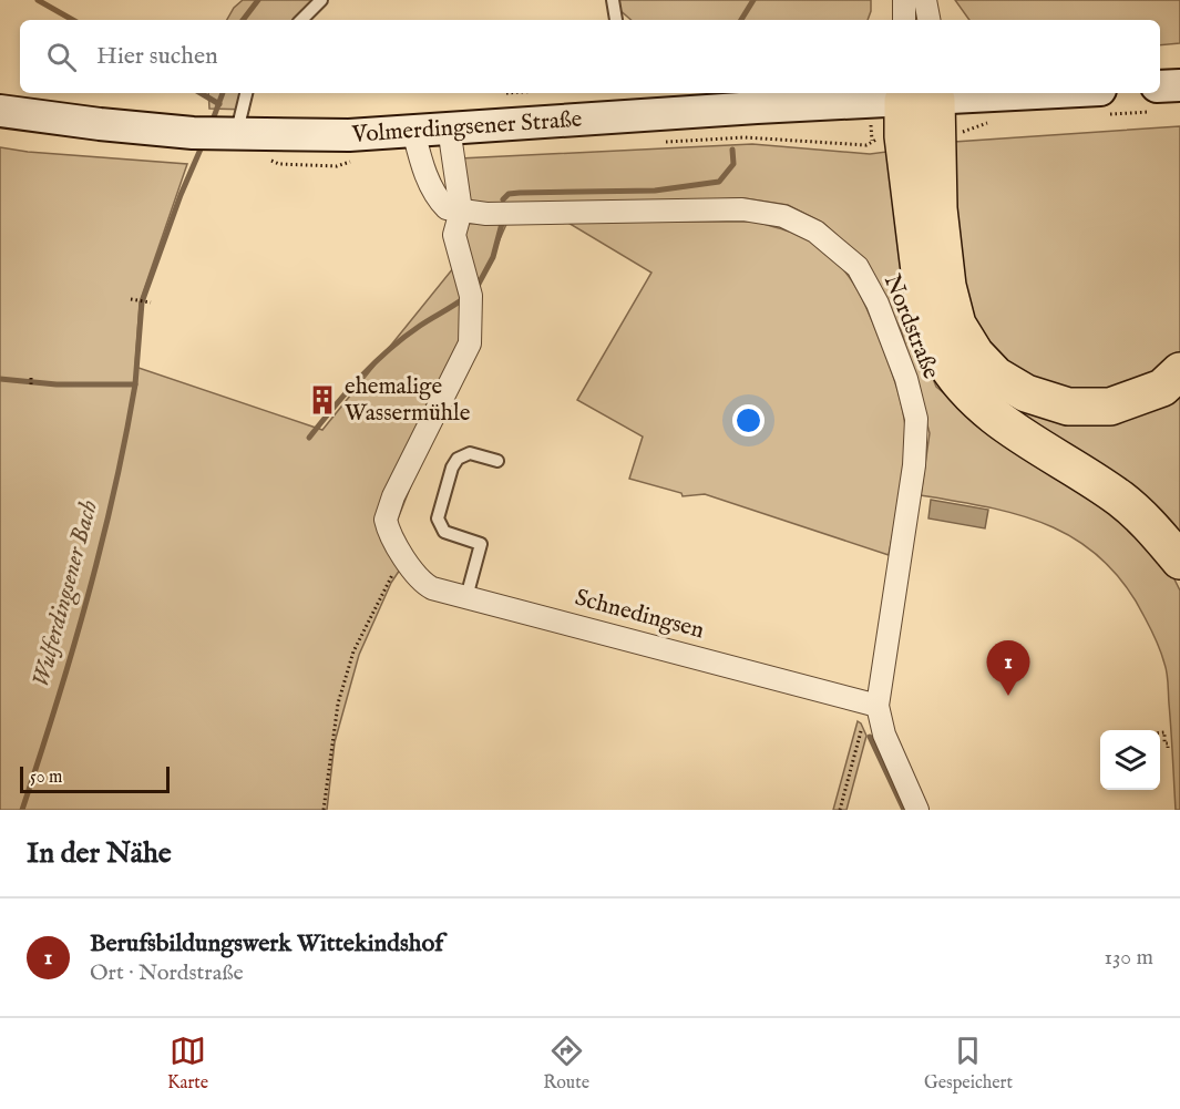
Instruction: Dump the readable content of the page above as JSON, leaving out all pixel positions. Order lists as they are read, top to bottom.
{
  "streets": {
    "main road": ["Volmerdingsener Straße"],
    "street": ["Nordstraße", "Schnedingsen"]
  },
  "crossings": [
    ["Volmerdingsener Straße", "Nordstraße"],
    ["Nordstraße", "Schnedingsen"]
  ],
  "water": ["Wulferdingsener Bach"],
  "places": {
    "building": ["ehemalige Wassermühle"]
  },
  "scale_bar": "50 m",
  "page": {
    "search": "Hier suchen",
    "pins": "1",
    "scale": "50 m",
    "heading": "In der Nähe",
    "list": [
      {
        "mark": "1",
        "name": "Berufsbildungswerk Wittekindshof",
        "note": "Ort · Nordstraße",
        "value": "130 m"
      }
    ],
    "nav": ["Karte", "Route", "Gespeichert"]
  }
}
